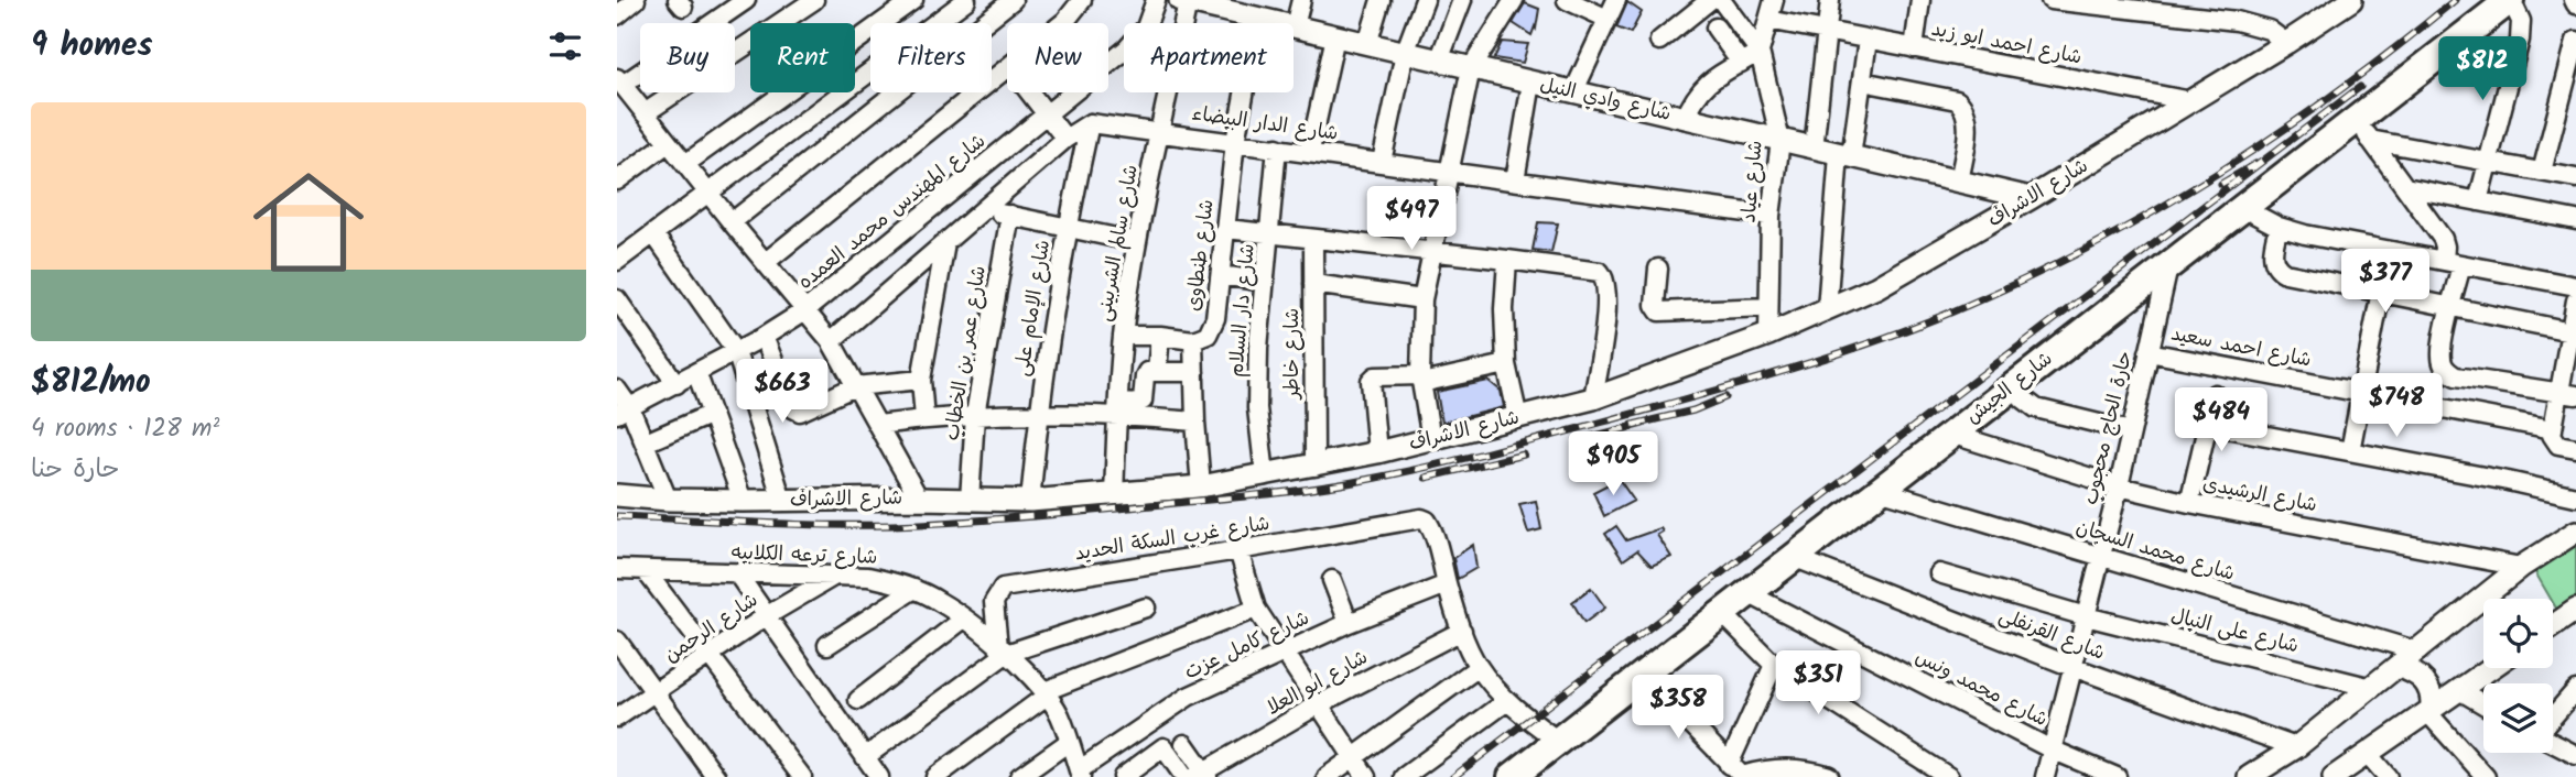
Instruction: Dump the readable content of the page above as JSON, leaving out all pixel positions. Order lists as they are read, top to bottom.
{
  "streets": {
    "main road": ["شارع الجيش"],
    "street": [
      "شارع احمد ابو زيد",
      "شارع وادي النيل",
      "شارع الدار البيضاء",
      "شارع عياد",
      "شارع الاشراف",
      "شارع المهندس محمد العمده",
      "شارع سالم الشربينى",
      "شارع طنطاوى",
      "شارع الإمام على",
      "شارع دار السلام",
      "شارع احمد سعيد",
      "شارع عمر بن الخطاب",
      "شارع خاطر",
      "حارة الحاج محجوب",
      "شارع الرشيدى",
      "شارع غرب السكة الحديد",
      "شارع محمد السجان",
      "شارع ترعه الكلابيه",
      "شارع الرحمن",
      "شارع على النيال",
      "شارع القرنفلى",
      "شارع كامل عزت",
      "شارع ابو العلا",
      "شارع محمد ونس"
    ]
  },
  "crossings": [
    ["شارع احمد ابو زيد", "شارع الاشراف"],
    ["شارع وادي النيل", "شارع عياد"],
    ["شارع وادي النيل", "شارع الاشراف"],
    ["شارع وادي النيل", "شارع سالم الشربينى"],
    ["شارع وادي النيل", "شارع طنطاوى"],
    ["شارع الدار البيضاء", "شارع عياد"],
    ["شارع الدار البيضاء", "شارع سالم الشربينى"],
    ["شارع الدار البيضاء", "شارع طنطاوى"],
    ["شارع الدار البيضاء", "شارع الإمام على"],
    ["شارع الدار البيضاء", "شارع دار السلام"],
    ["شارع عياد", "شارع الاشراف"],
    ["شارع الاشراف", "شارع سالم الشربينى"],
    ["شارع الاشراف", "شارع طنطاوى"],
    ["شارع الاشراف", "شارع الإمام على"],
    ["شارع الاشراف", "شارع دار السلام"],
    ["شارع الاشراف", "شارع عمر بن الخطاب"],
    ["شارع الاشراف", "شارع خاطر"],
    ["شارع احمد سعيد", "حارة الحاج محجوب"],
    ["شارع الجيش", "حارة الحاج محجوب"],
    ["شارع الجيش", "شارع الرشيدى"],
    ["شارع الجيش", "شارع محمد السجان"],
    ["شارع الجيش", "شارع القرنفلى"],
    ["شارع الجيش", "شارع محمد ونس"],
    ["حارة الحاج محجوب", "شارع الرشيدى"],
    ["حارة الحاج محجوب", "شارع محمد السجان"],
    ["حارة الحاج محجوب", "شارع على النيال"],
    ["حارة الحاج محجوب", "شارع القرنفلى"],
    ["حارة الحاج محجوب", "شارع محمد ونس"],
    ["شارع غرب السكة الحديد", "شارع ترعه الكلابيه"],
    ["شارع غرب السكة الحديد", "شارع كامل عزت"],
    ["شارع ترعه الكلابيه", "شارع الرحمن"],
    ["شارع ترعه الكلابيه", "شارع كامل عزت"]
  ],
  "page": {
    "heading": "9 homes",
    "chip": [
      "Buy",
      "Rent",
      "Filters",
      "New",
      "Apartment"
    ],
    "price": [
      "$812",
      "$497",
      "$377",
      "$663",
      "$748",
      "$484",
      "$905",
      "$351",
      "$358"
    ],
    "list": [
      {
        "name": "$812/mo",
        "note": "4 rooms · 128 m² · حارة حنا"
      }
    ]
  }
}
